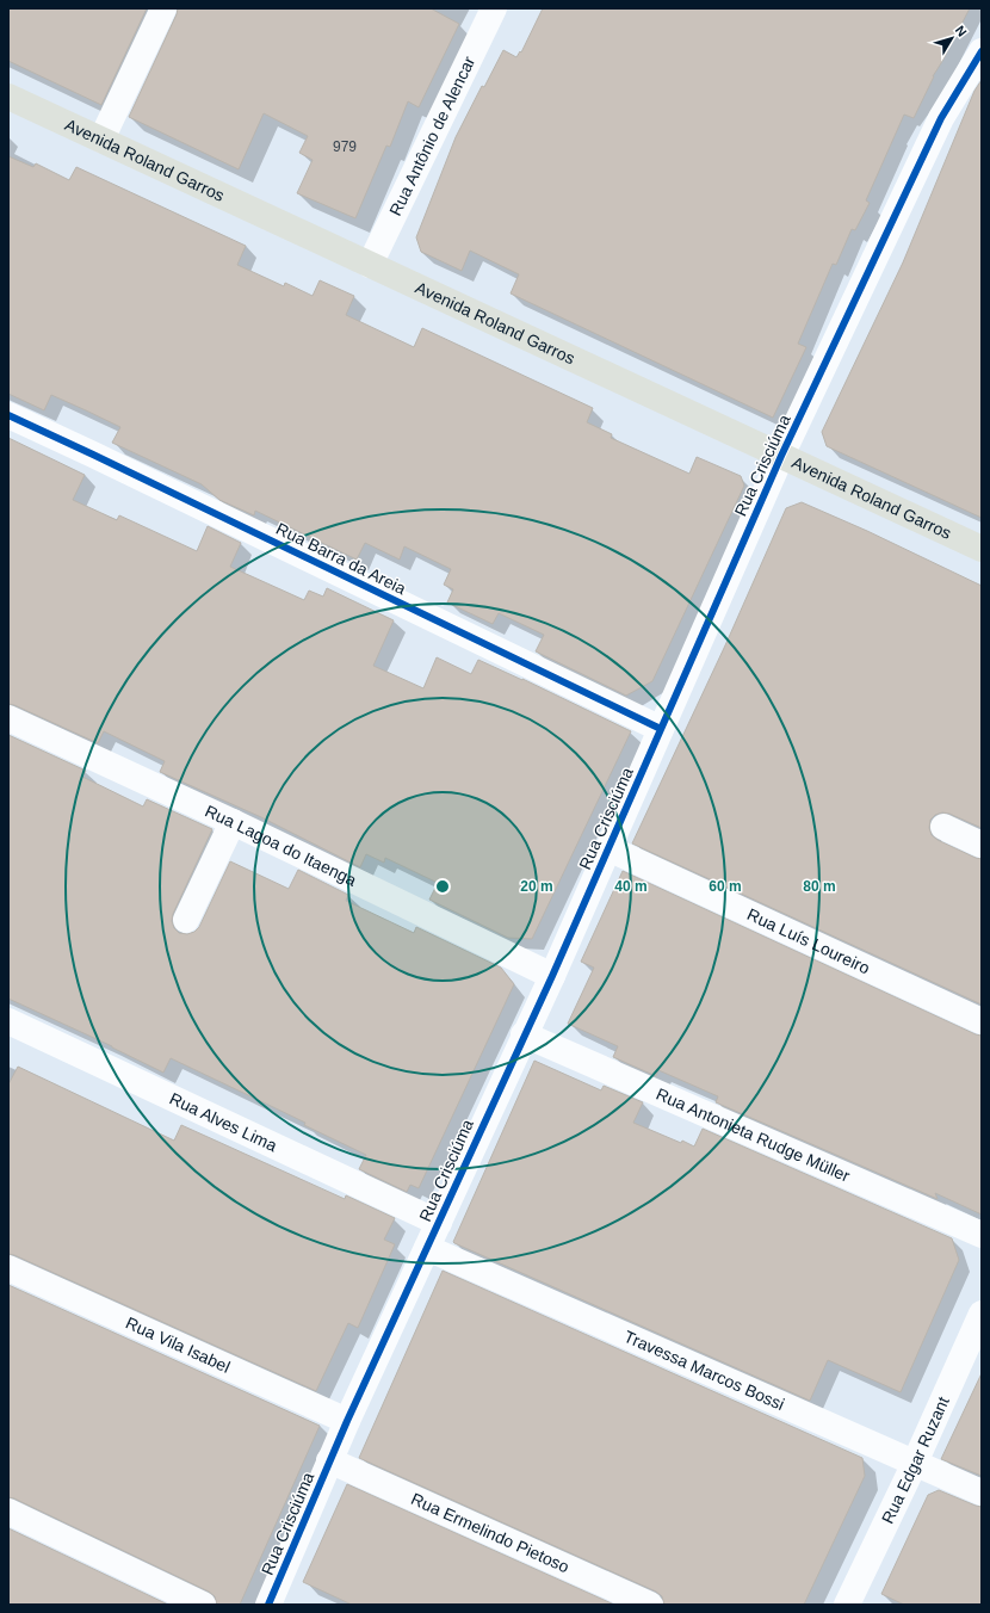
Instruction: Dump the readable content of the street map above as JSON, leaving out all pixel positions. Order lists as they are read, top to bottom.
{
  "streets": {
    "main road": ["Avenida Roland Garros"],
    "street": [
      "Rua Antônio de Alencar",
      "Rua Crisciúma",
      "Rua Barra da Areia",
      "Rua Lagoa do Itaenga",
      "Rua Luís Loureiro",
      "Rua Alves Lima",
      "Rua Antonieta Rudge Müller",
      "Rua Vila Isabel",
      "Travessa Marcos Bossi",
      "Rua Edgar Ruzant",
      "Rua Ermelindo Pietoso"
    ]
  },
  "crossings": [
    ["Rua Antônio de Alencar", "Avenida Roland Garros"],
    ["Avenida Roland Garros", "Rua Crisciúma"],
    ["Rua Crisciúma", "Rua Barra da Areia"],
    ["Rua Crisciúma", "Rua Lagoa do Itaenga"],
    ["Rua Crisciúma", "Rua Luís Loureiro"],
    ["Rua Crisciúma", "Rua Alves Lima"],
    ["Rua Crisciúma", "Rua Antonieta Rudge Müller"],
    ["Rua Crisciúma", "Rua Vila Isabel"],
    ["Rua Crisciúma", "Travessa Marcos Bossi"],
    ["Rua Crisciúma", "Rua Ermelindo Pietoso"],
    ["Travessa Marcos Bossi", "Rua Edgar Ruzant"]
  ],
  "house_numbers": ["979"],
  "north": "top right",
  "rings": [
    "20 m",
    "40 m",
    "60 m",
    "80 m"
  ]
}
